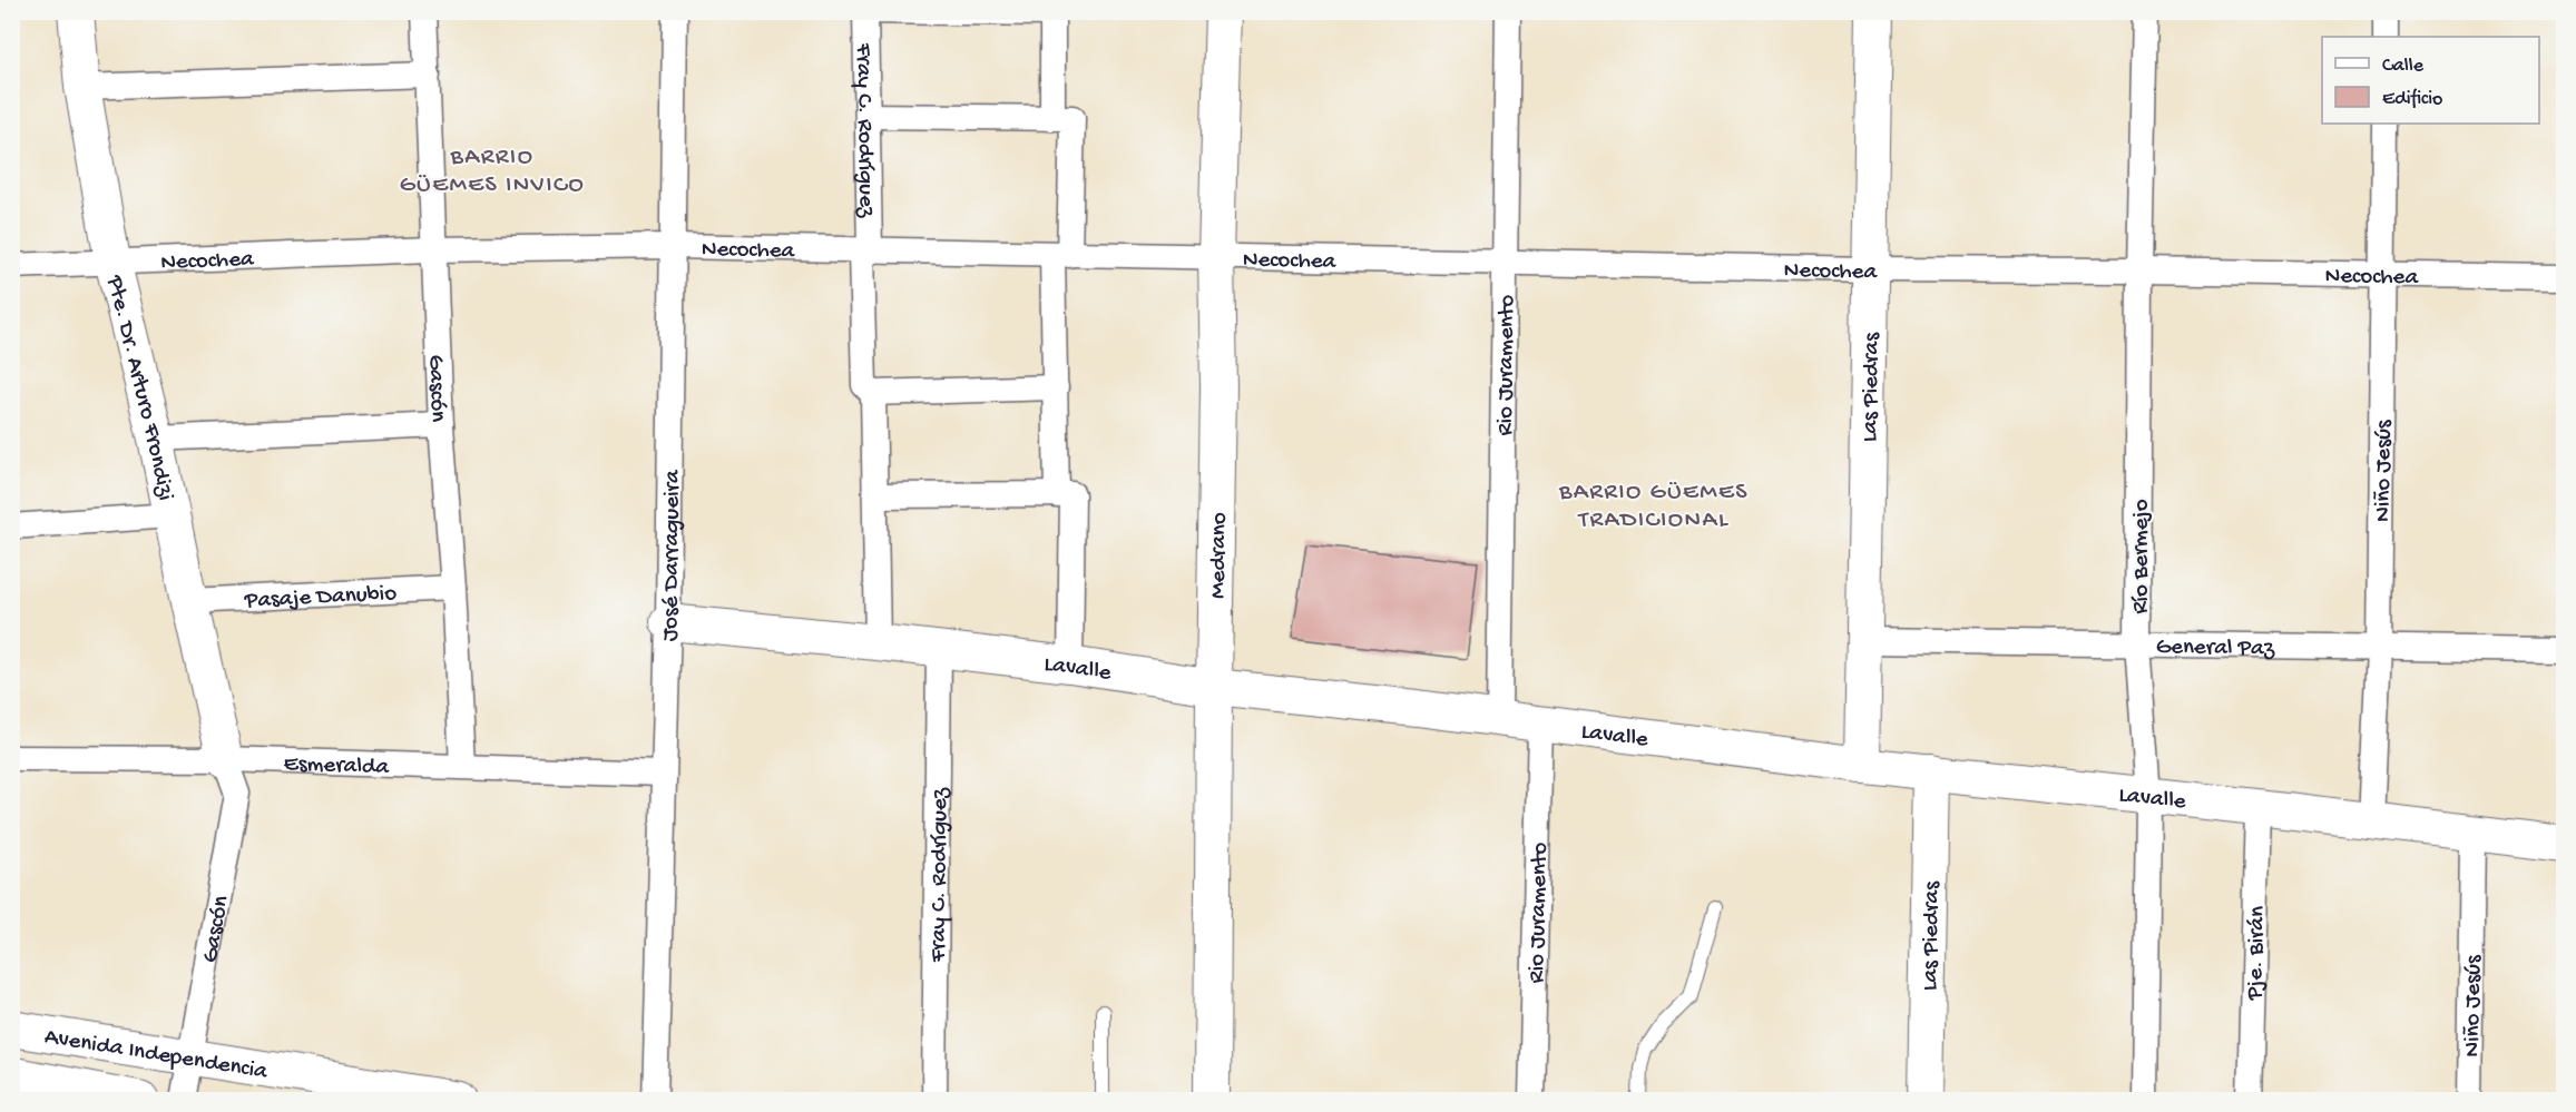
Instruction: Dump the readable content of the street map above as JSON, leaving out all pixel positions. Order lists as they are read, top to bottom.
{
  "streets": {
    "highway": ["Avenida Independencia"],
    "street": [
      "Fray C. Rodríguez",
      "Necochea",
      "Rio Juramento",
      "Pte. Dr. Arturo Frondizi",
      "Gascón",
      "Las Piedras",
      "Niño Jesús",
      "Medrano",
      "José Darragueira",
      "Río Bermejo",
      "Pasaje Danubio",
      "General Paz",
      "Lavalle",
      "Esmeralda",
      "Pje. Birán"
    ]
  },
  "crossings": [
    ["Fray C. Rodríguez", "Necochea"],
    ["Fray C. Rodríguez", "Lavalle"],
    ["Necochea", "Rio Juramento"],
    ["Necochea", "Pte. Dr. Arturo Frondizi"],
    ["Necochea", "Gascón"],
    ["Necochea", "Las Piedras"],
    ["Necochea", "Niño Jesús"],
    ["Necochea", "Medrano"],
    ["Necochea", "José Darragueira"],
    ["Necochea", "Río Bermejo"],
    ["Rio Juramento", "Lavalle"],
    ["Pte. Dr. Arturo Frondizi", "Gascón"],
    ["Pte. Dr. Arturo Frondizi", "Pasaje Danubio"],
    ["Pte. Dr. Arturo Frondizi", "Esmeralda"],
    ["Gascón", "Pasaje Danubio"],
    ["Gascón", "Esmeralda"],
    ["Gascón", "Avenida Independencia"],
    ["Las Piedras", "General Paz"],
    ["Las Piedras", "Lavalle"],
    ["Niño Jesús", "General Paz"],
    ["Niño Jesús", "Lavalle"],
    ["Medrano", "Lavalle"],
    ["José Darragueira", "Lavalle"],
    ["José Darragueira", "Esmeralda"],
    ["Río Bermejo", "General Paz"],
    ["Río Bermejo", "Lavalle"],
    ["Lavalle", "Pje. Birán"]
  ],
  "districts": ["BARRIO GÜEMES INVICO", "BARRIO GÜEMES TRADICIONAL"],
  "legend": ["Calle", "Edificio"]
}
